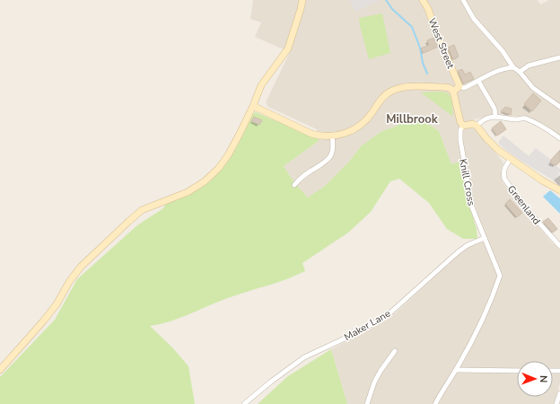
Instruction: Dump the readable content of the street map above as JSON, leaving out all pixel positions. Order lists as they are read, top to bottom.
{
  "streets": {
    "main road": ["West Street"],
    "street": ["Knill Cross", "Greenland", "Maker Lane"]
  },
  "crossings": [
    ["Knill Cross", "Maker Lane"]
  ],
  "districts": ["Millbrook"],
  "north": "right"
}
